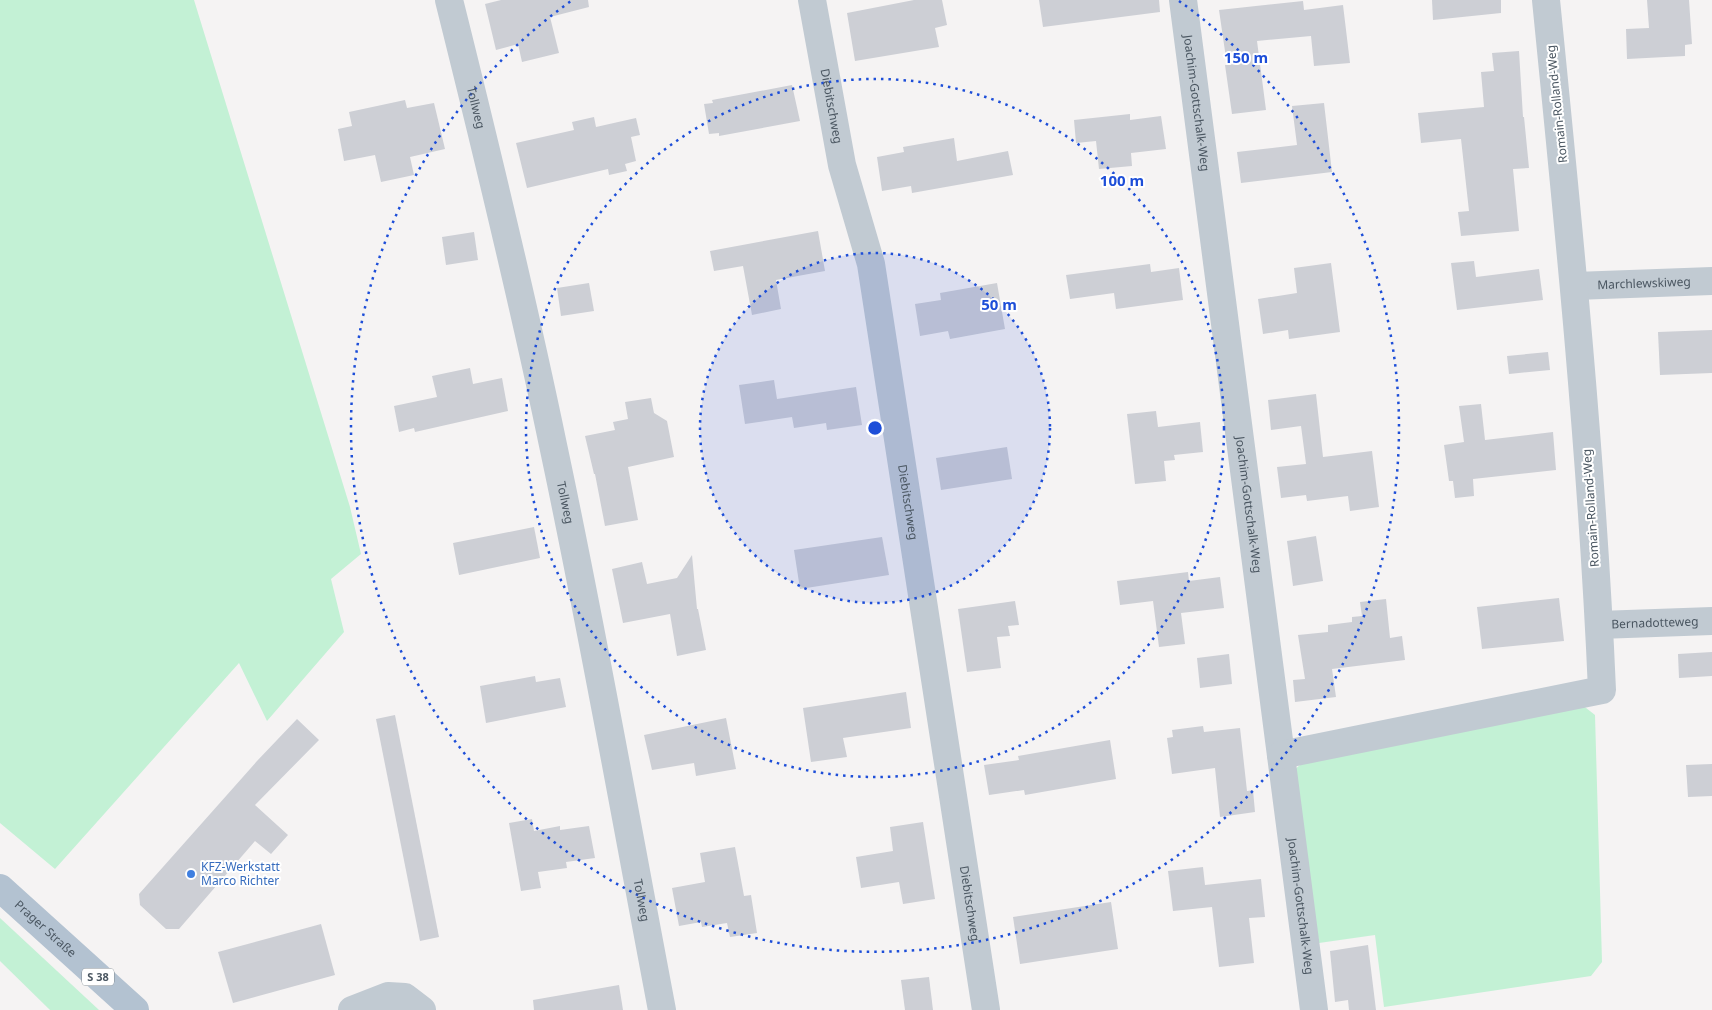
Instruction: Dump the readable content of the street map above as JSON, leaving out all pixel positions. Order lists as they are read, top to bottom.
{
  "streets": {
    "main road": ["Prager Straße", "S 38"],
    "street": [
      "Joachim-Gottschalk-Weg",
      "Romain-Rolland-Weg",
      "Diebitschweg",
      "Tollweg",
      "Marchlewskiweg",
      "Bernadotteweg"
    ]
  },
  "crossings": [
    ["Joachim-Gottschalk-Weg", "Romain-Rolland-Weg"],
    ["Romain-Rolland-Weg", "Marchlewskiweg"],
    ["Romain-Rolland-Weg", "Bernadotteweg"]
  ],
  "places": ["KFZ-Werkstatt Marco Richter"],
  "rings": ["150 m", "100 m", "50 m"]
}
